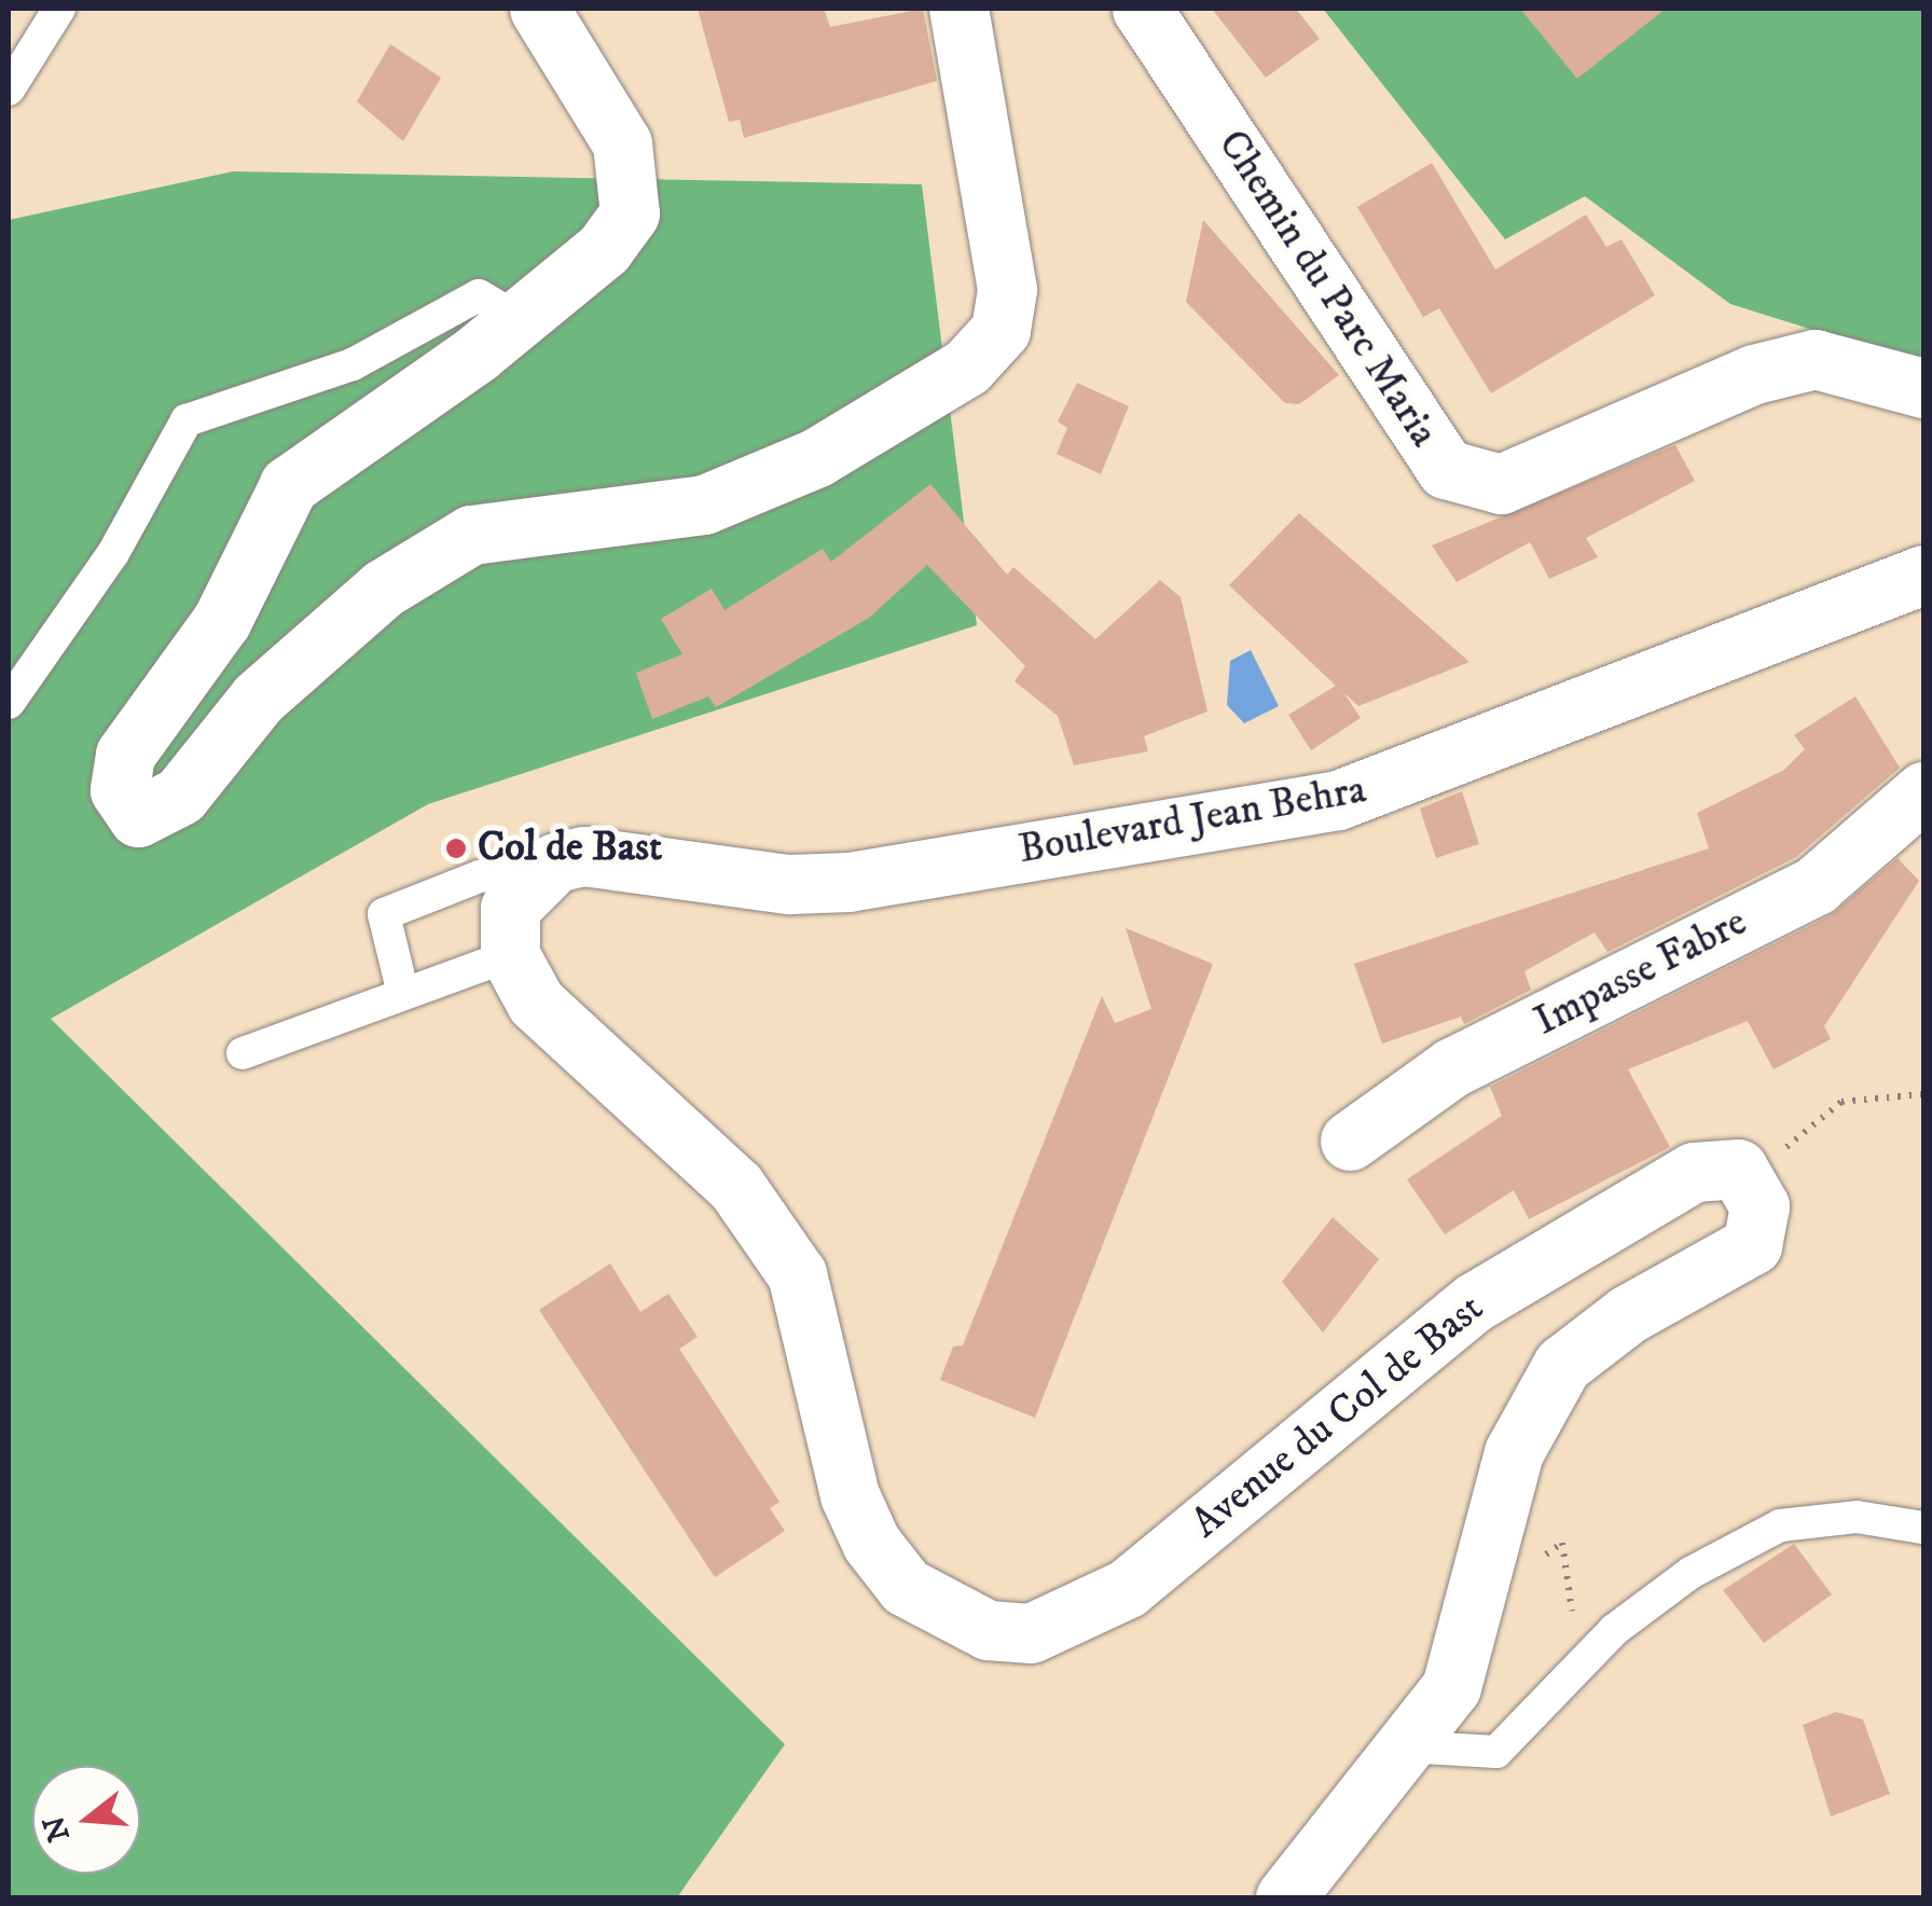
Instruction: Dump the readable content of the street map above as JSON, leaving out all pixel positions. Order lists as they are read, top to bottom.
{
  "streets": {
    "street": [
      "Chemin du Parc Maria",
      "Boulevard Jean Behra",
      "Impasse Fabre",
      "Avenue du Col de Bast"
    ]
  },
  "places": ["Col de Bast"],
  "north": "left"
}
